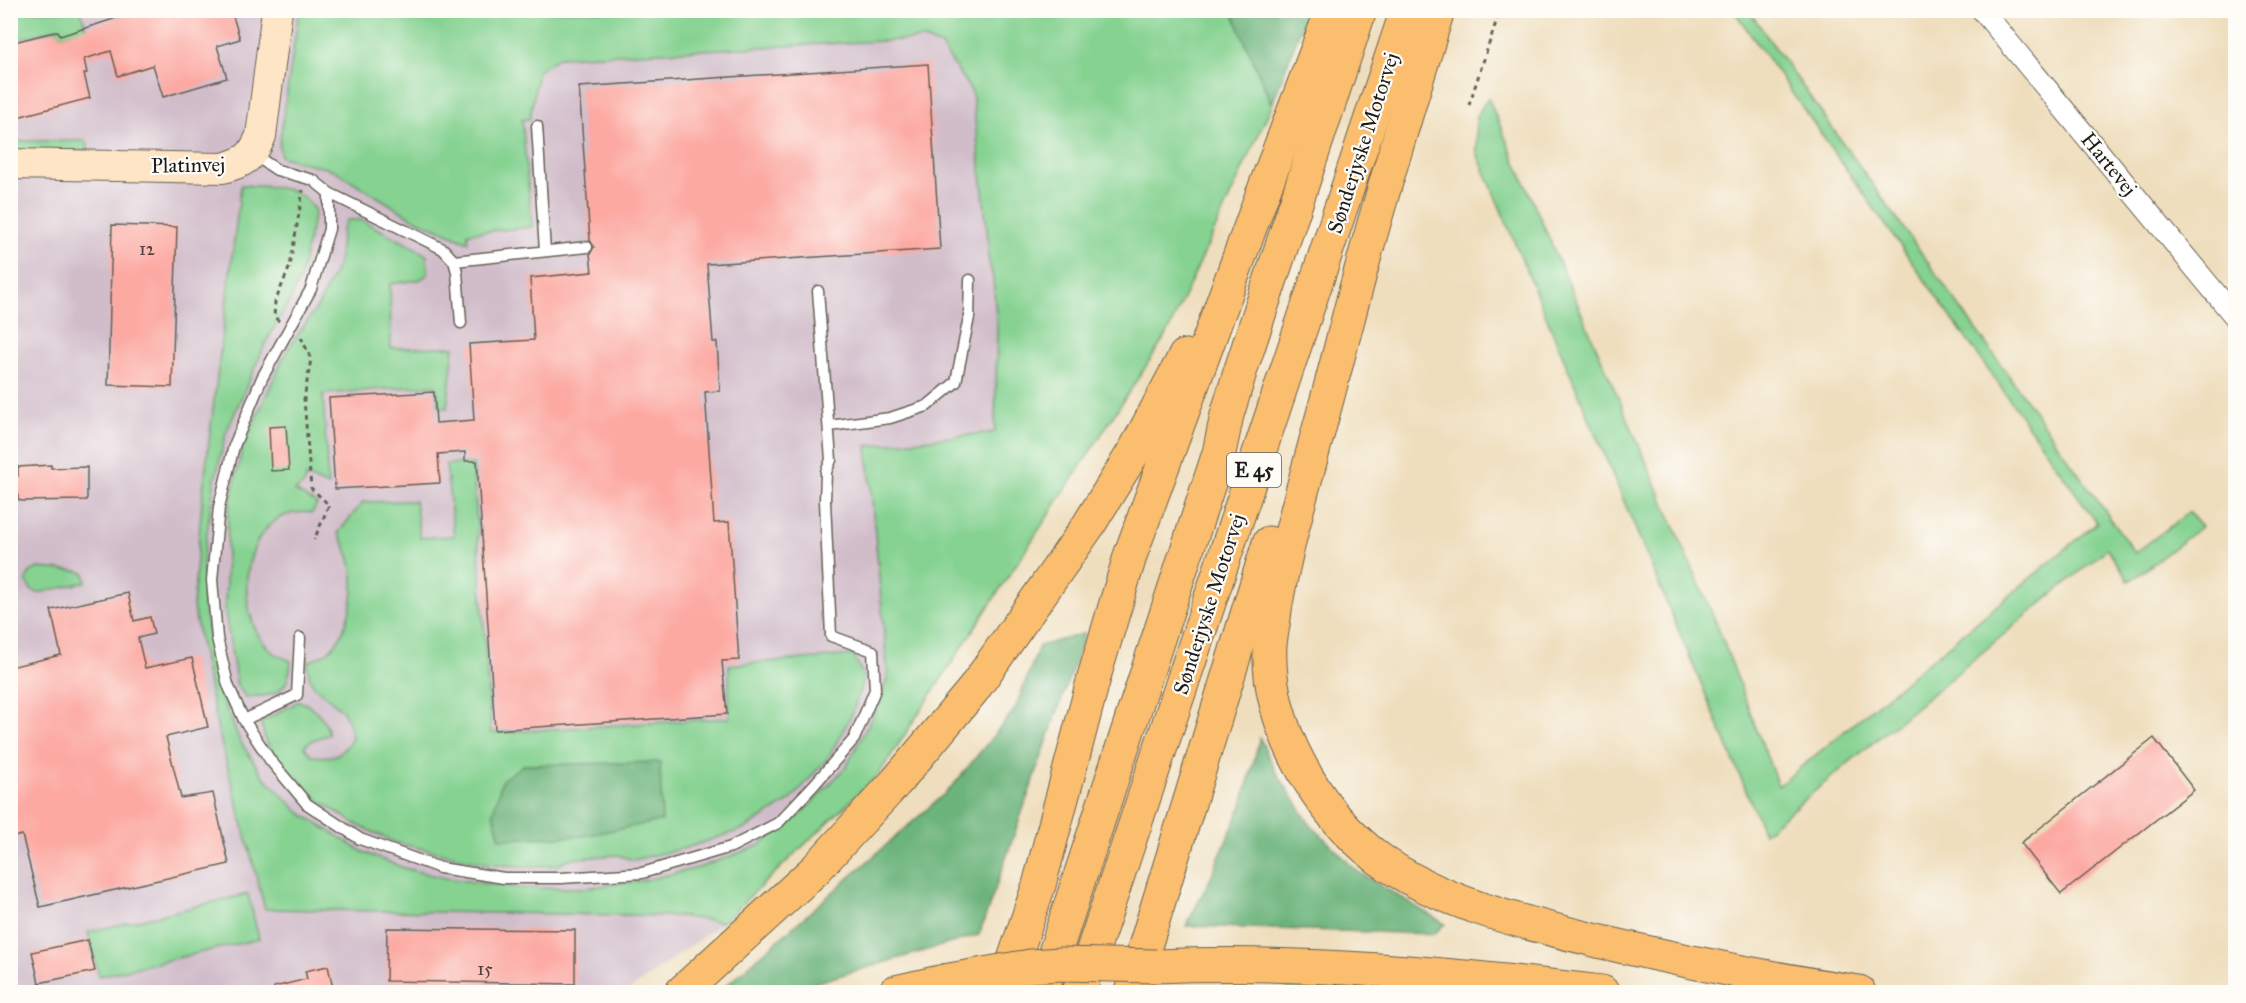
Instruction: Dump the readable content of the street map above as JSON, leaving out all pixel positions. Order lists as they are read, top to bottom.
{
  "streets": {
    "highway": ["Sønderjyske Motorvej", "E 45"],
    "street": ["Hartevej", "Platinvej"]
  },
  "house_numbers": ["12", "15"]
}
